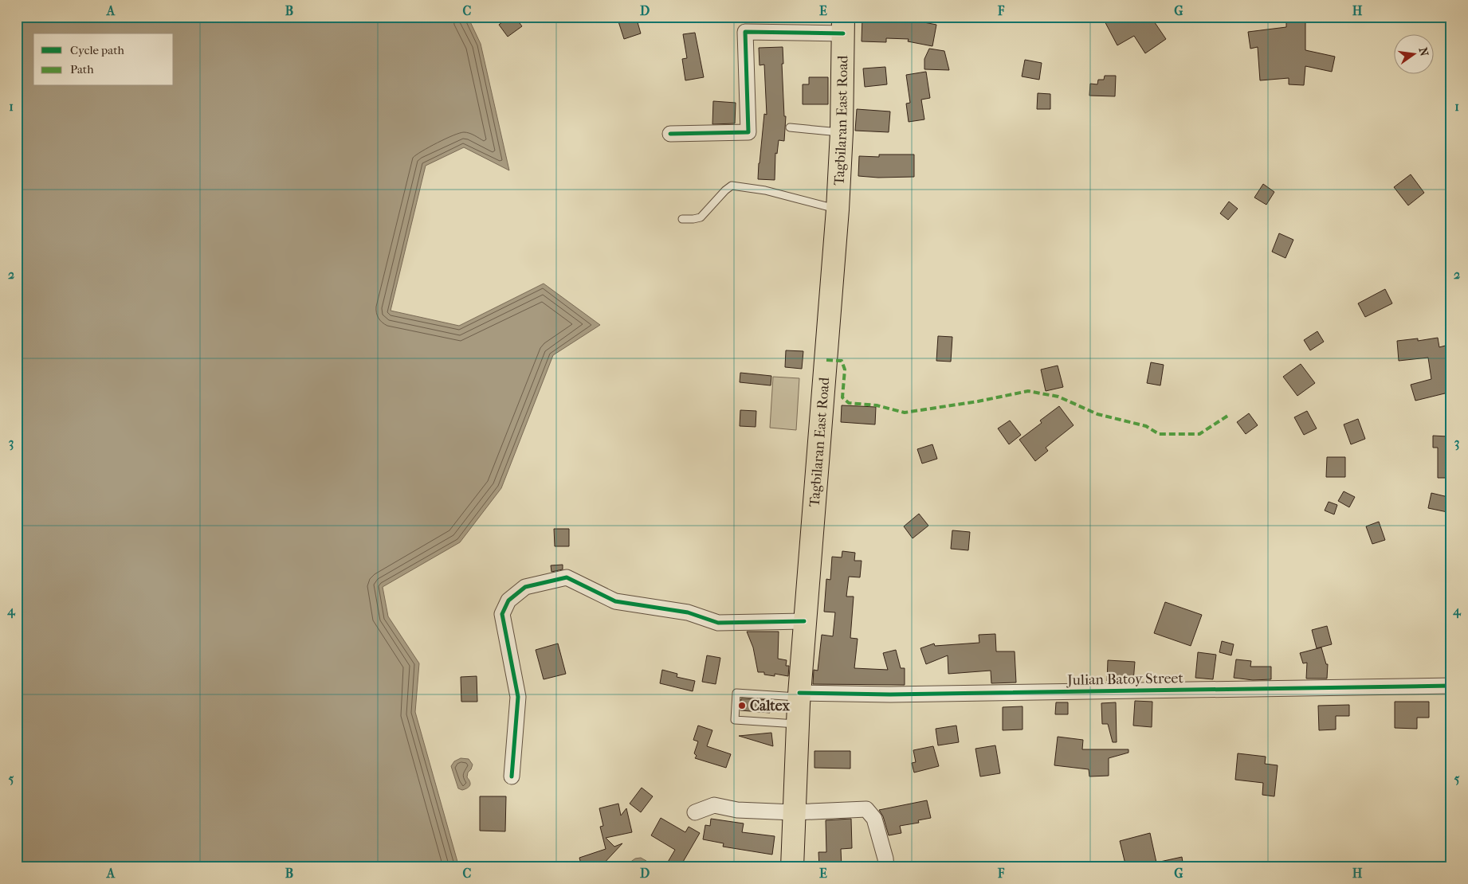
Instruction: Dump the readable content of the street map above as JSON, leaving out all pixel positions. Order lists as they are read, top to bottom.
{
  "streets": {
    "main road": ["Tagbilaran East Road"],
    "street": ["Julian Batoy Street"]
  },
  "crossings": [
    ["Tagbilaran East Road", "Julian Batoy Street"]
  ],
  "places": ["Caltex"],
  "legend": ["Cycle path", "Path"],
  "north": "right",
  "grid": {
    "columns": [
      "A",
      "B",
      "C",
      "D",
      "E",
      "F",
      "G",
      "H"
    ],
    "rows": [
      "1",
      "2",
      "3",
      "4",
      "5"
    ]
  }
}
